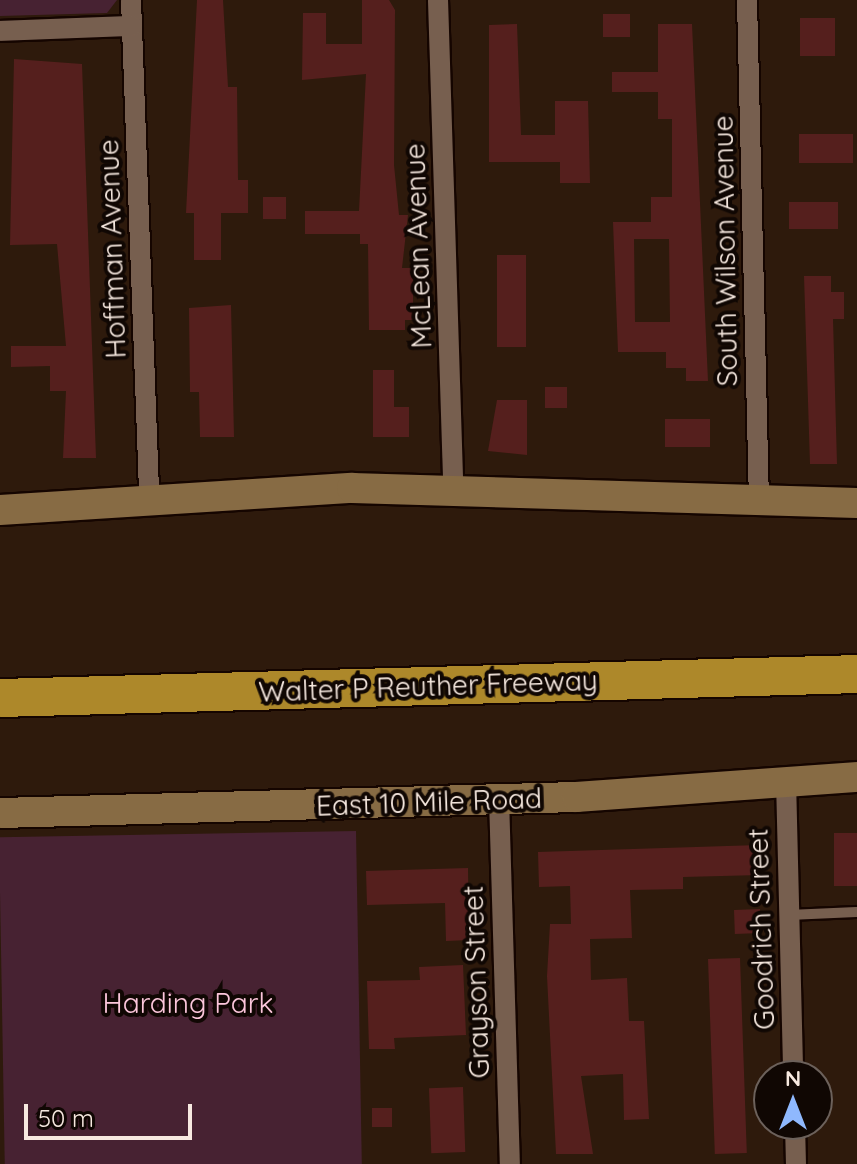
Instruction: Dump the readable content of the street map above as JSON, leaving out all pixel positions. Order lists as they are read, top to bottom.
{
  "streets": {
    "highway": ["Walter P Reuther Freeway"],
    "main road": ["East 10 Mile Road"],
    "street": [
      "McLean Avenue",
      "Hoffman Avenue",
      "South Wilson Avenue",
      "Goodrich Street",
      "Grayson Street"
    ]
  },
  "crossings": [
    ["East 10 Mile Road", "Goodrich Street"],
    ["East 10 Mile Road", "Grayson Street"]
  ],
  "parks": ["Harding Park"],
  "scale_bar": "50 m",
  "north": "top"
}
